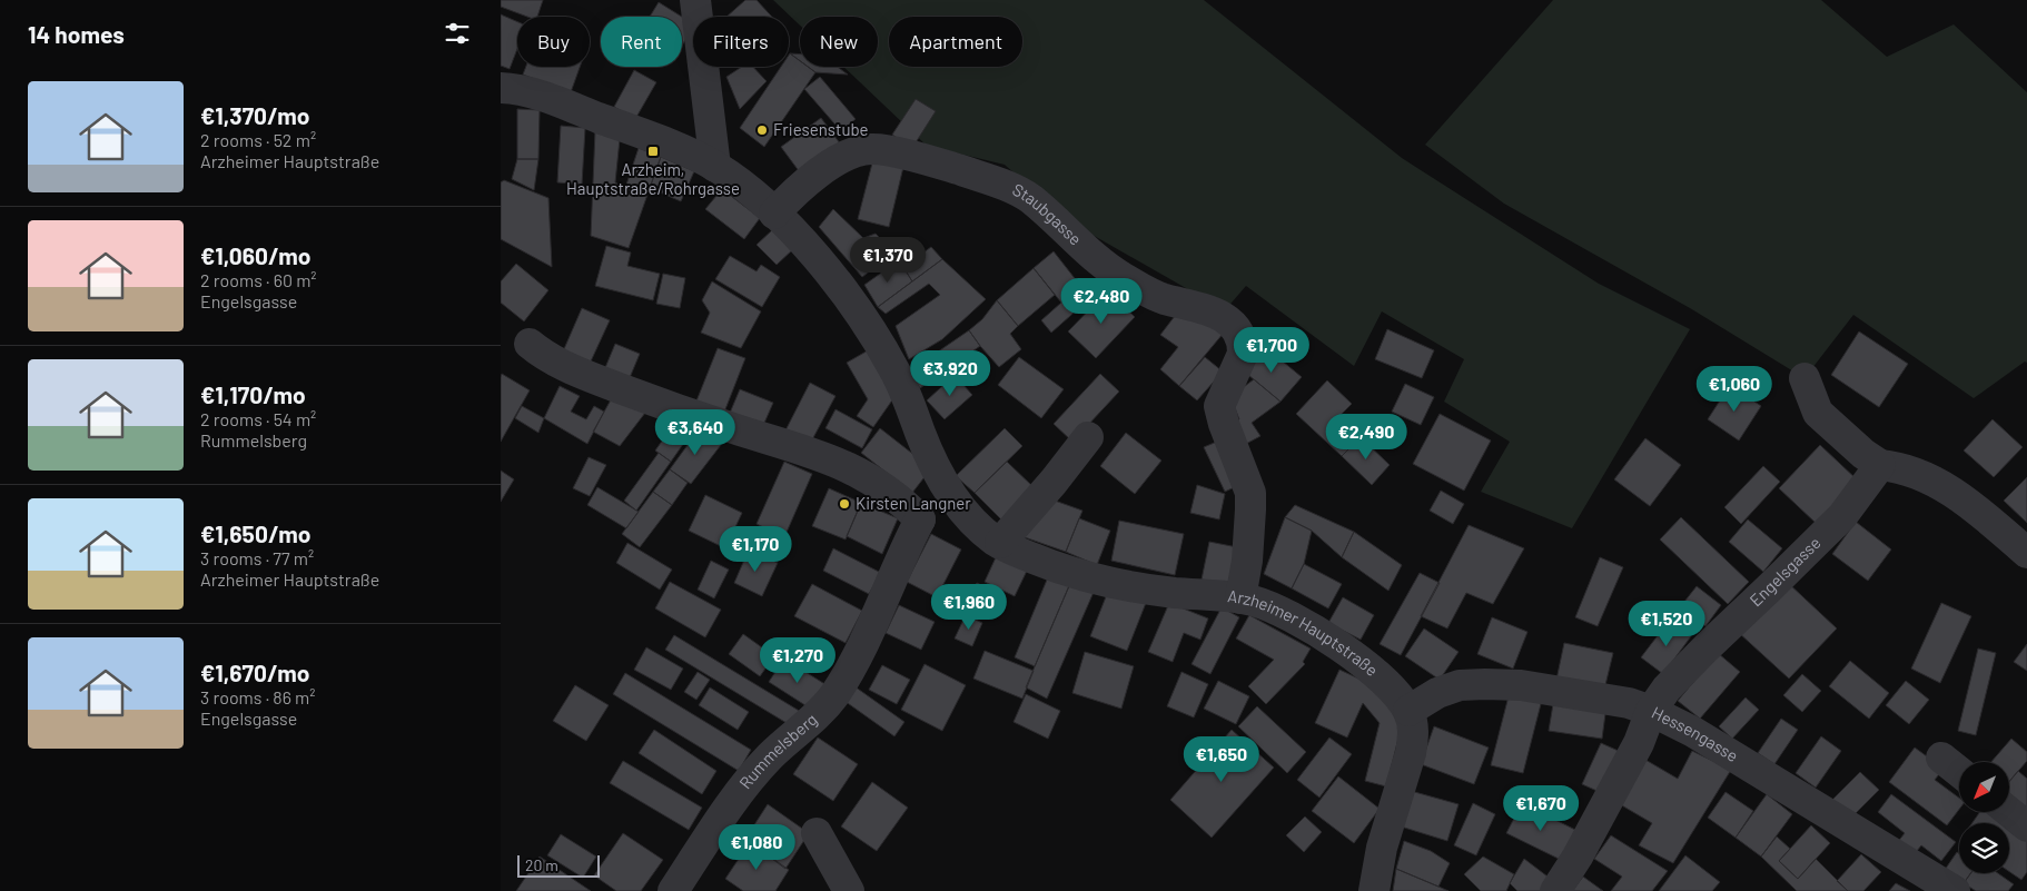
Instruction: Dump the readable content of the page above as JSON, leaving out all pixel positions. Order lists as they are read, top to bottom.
{
  "streets": {
    "street": [
      "Staubgasse",
      "Engelsgasse",
      "Arzheimer Hauptstraße",
      "Hessengasse",
      "Rummelsberg"
    ]
  },
  "crossings": [
    ["Staubgasse", "Arzheimer Hauptstraße"],
    ["Engelsgasse", "Hessengasse"],
    ["Arzheimer Hauptstraße", "Hessengasse"]
  ],
  "places": {
    "other": ["Friesenstube", "Kirsten Langner"],
    "transit": ["Arzheim, Hauptstraße/Rohrgasse"]
  },
  "scale_bar": "20 m",
  "north": "bottom left",
  "page": {
    "heading": "14 homes",
    "chip": [
      "Buy",
      "Rent",
      "Filters",
      "New",
      "Apartment"
    ],
    "list": [
      {
        "name": "€1,370/mo",
        "note": "2 rooms · 52 m² · Arzheimer Hauptstraße"
      },
      {
        "name": "€1,060/mo",
        "note": "2 rooms · 60 m² · Engelsgasse"
      },
      {
        "name": "€1,170/mo",
        "note": "2 rooms · 54 m² · Rummelsberg"
      },
      {
        "name": "€1,650/mo",
        "note": "3 rooms · 77 m² · Arzheimer Hauptstraße"
      },
      {
        "name": "€1,670/mo",
        "note": "3 rooms · 86 m² · Engelsgasse"
      }
    ],
    "price": [
      "€1,370",
      "€2,480",
      "€1,700",
      "€3,920",
      "€1,060",
      "€3,640",
      "€2,490",
      "€1,170",
      "€1,960",
      "€1,520",
      "€1,270",
      "€1,650",
      "€1,670",
      "€1,080"
    ],
    "scale": "20 m"
  }
}
